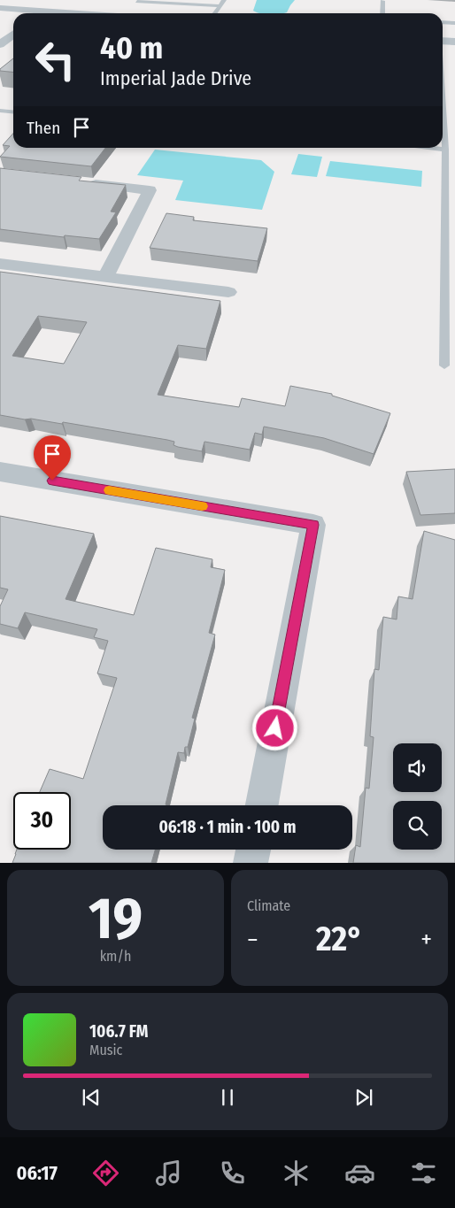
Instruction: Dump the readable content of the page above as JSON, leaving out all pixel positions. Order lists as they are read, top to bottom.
{
  "page": {
    "turn": ["40 m", "Imperial Jade Drive"],
    "then": "Then",
    "limit": "30",
    "trip": "06:18 · 1 min · 100 m",
    "tile": [
      ["19", "km/h"],
      "Climate"
    ],
    "heat": ["−", "22°", "+"],
    "song": ["106.7 FM", "Music"],
    "tabs": "06:17"
  }
}
